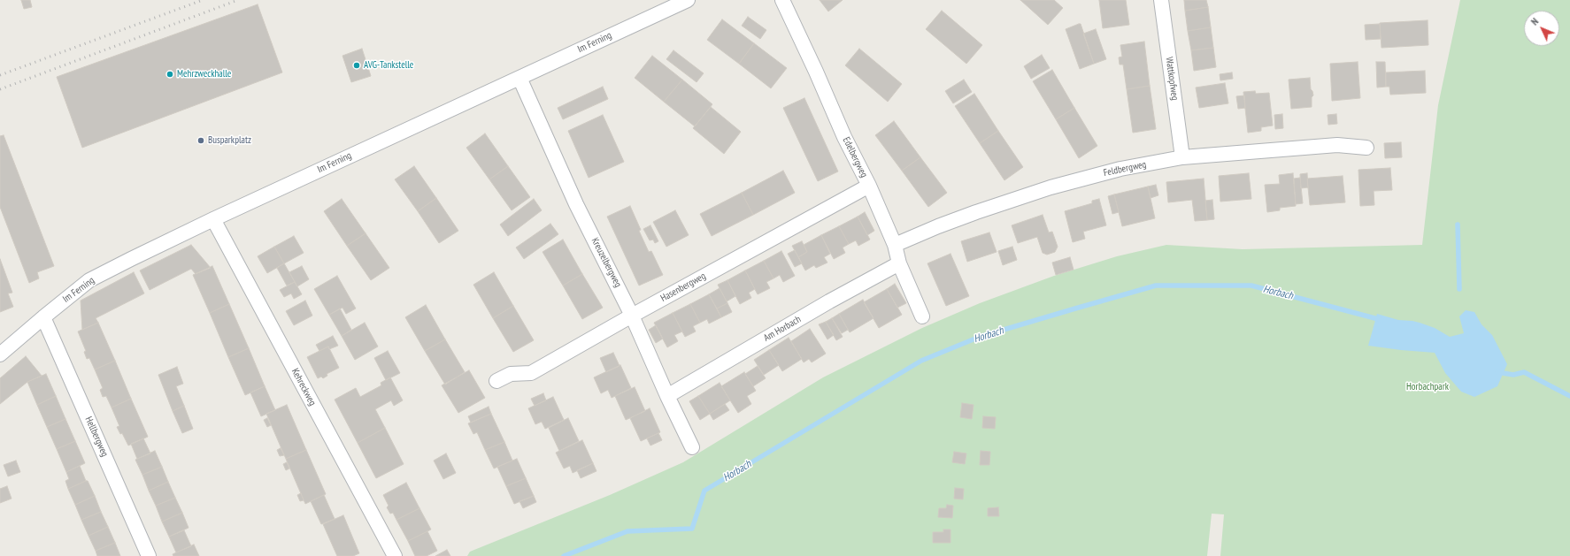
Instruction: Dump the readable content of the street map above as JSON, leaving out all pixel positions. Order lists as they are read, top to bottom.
{
  "streets": {
    "street": [
      "Im Ferning",
      "Wattkopfweg",
      "Edelbergweg",
      "Feldbergweg",
      "Kreuzelbergweg",
      "Hasenbergweg",
      "Am Horbach",
      "Kehreckweg",
      "Hellbergweg"
    ]
  },
  "crossings": [
    ["Im Ferning", "Kreuzelbergweg"],
    ["Im Ferning", "Kehreckweg"],
    ["Im Ferning", "Hellbergweg"],
    ["Wattkopfweg", "Feldbergweg"],
    ["Edelbergweg", "Feldbergweg"],
    ["Edelbergweg", "Hasenbergweg"],
    ["Edelbergweg", "Am Horbach"],
    ["Kreuzelbergweg", "Hasenbergweg"],
    ["Kreuzelbergweg", "Am Horbach"]
  ],
  "water": ["Horbach"],
  "parks": ["Horbachpark"],
  "places": ["AVG-Tankstelle", "Mehrzweckhalle", "Busparkplatz"],
  "north": "top left"
}
